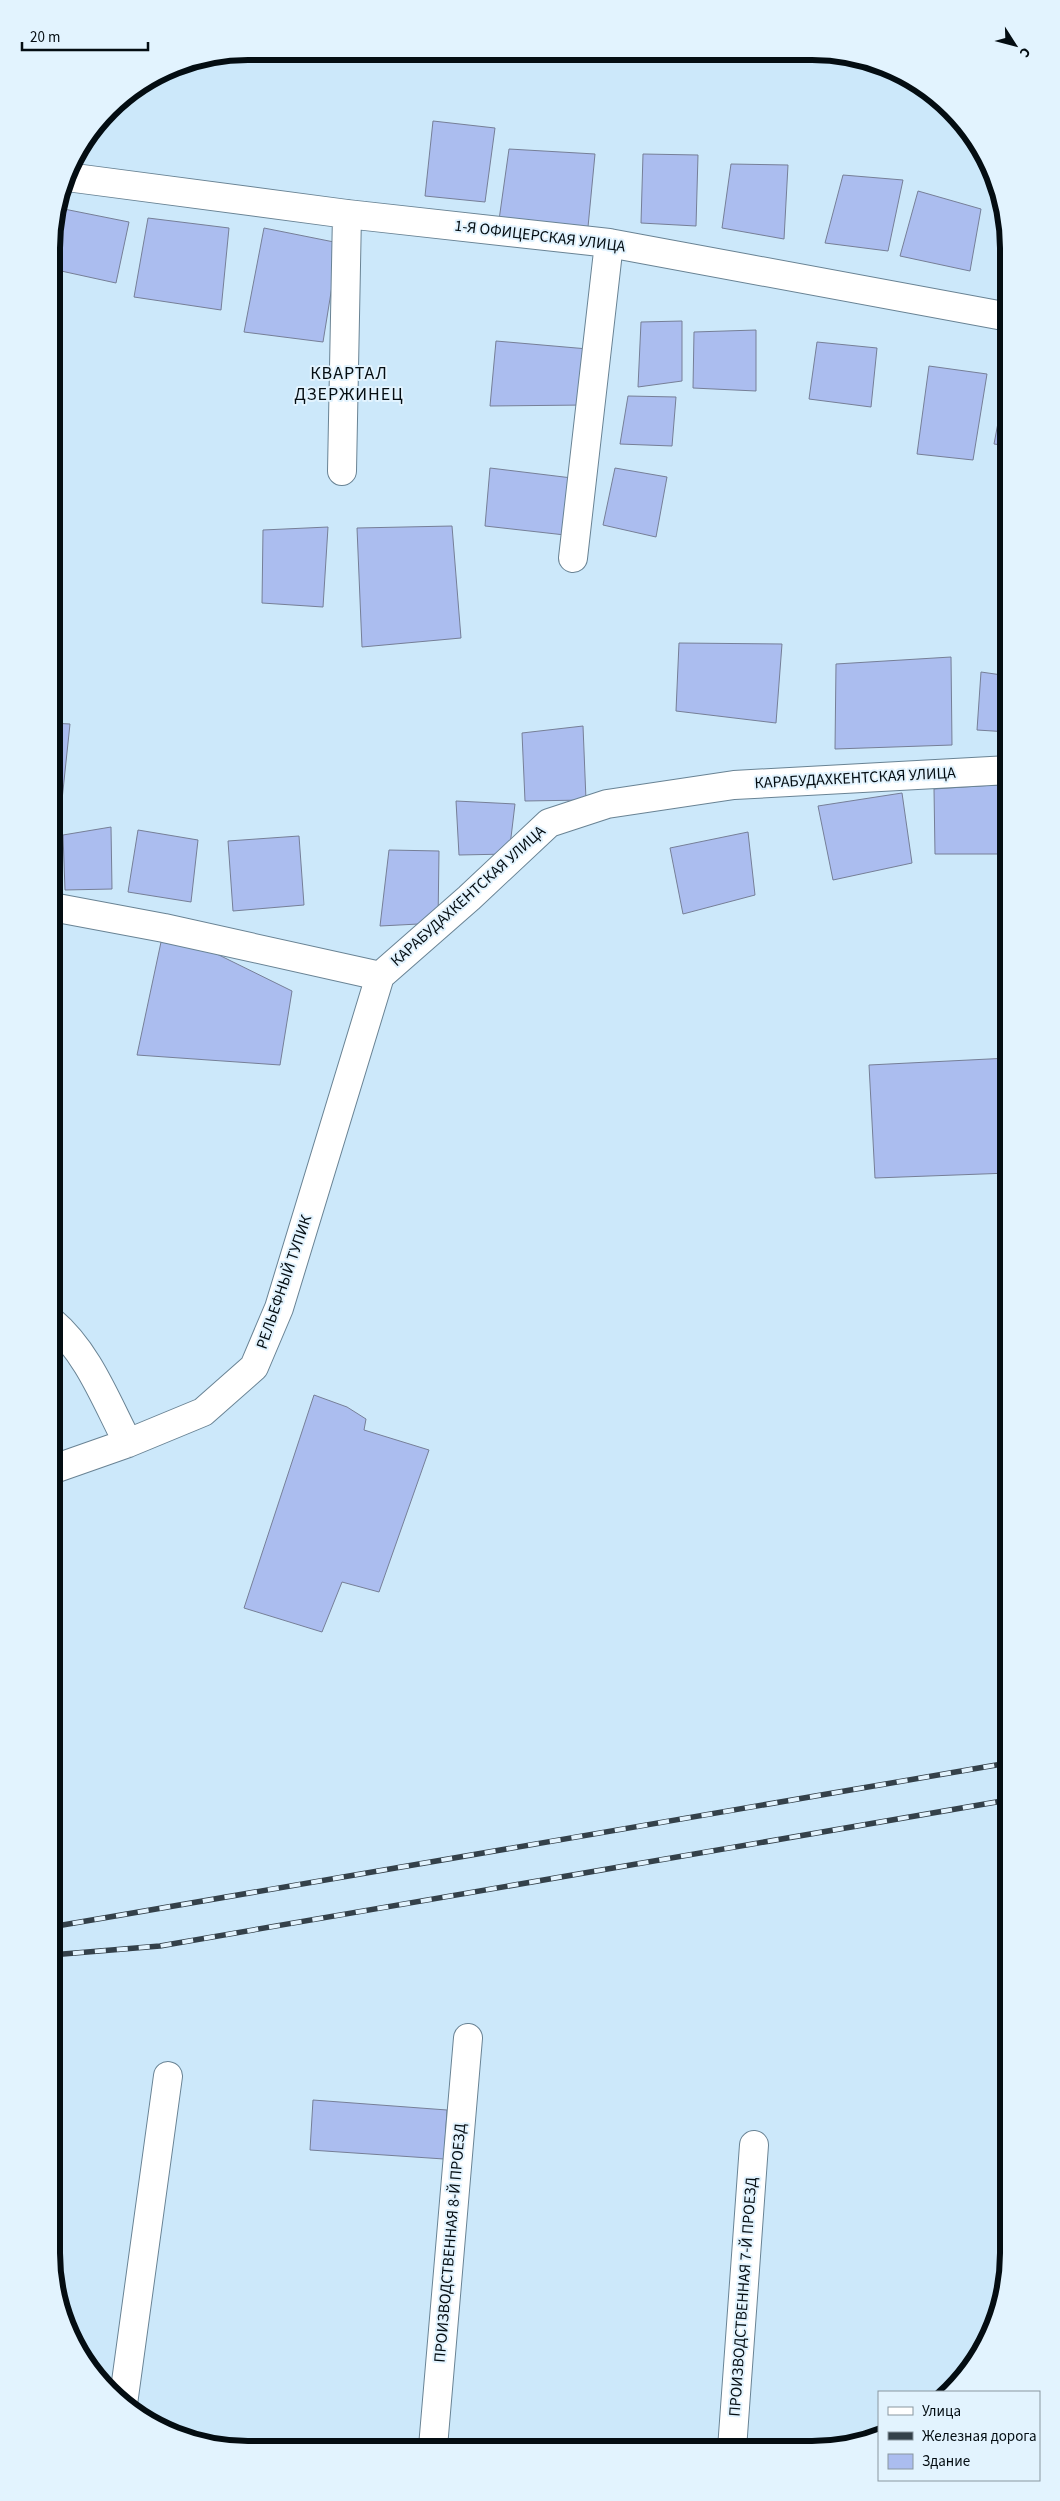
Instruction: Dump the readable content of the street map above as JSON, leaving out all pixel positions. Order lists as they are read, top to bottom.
{
  "streets": {
    "street": [
      "1-Я ОФИЦЕРСКАЯ УЛИЦА",
      "КАРАБУДАХКЕНТСКАЯ УЛИЦА",
      "РЕЛЬЕФНЫЙ ТУПИК",
      "ПРОИЗВОДСТВЕННАЯ 8-Й ПРОЕЗД",
      "ПРОИЗВОДСТВЕННАЯ 7-Й ПРОЕЗД"
    ]
  },
  "crossings": [
    ["КАРАБУДАХКЕНТСКАЯ УЛИЦА", "РЕЛЬЕФНЫЙ ТУПИК"]
  ],
  "districts": ["КВАРТАЛ ДЗЕРЖИНЕЦ"],
  "legend": ["Улица", "Железная дорога", "Здание"],
  "scale_bar": "20 m",
  "north": "bottom right"
}
